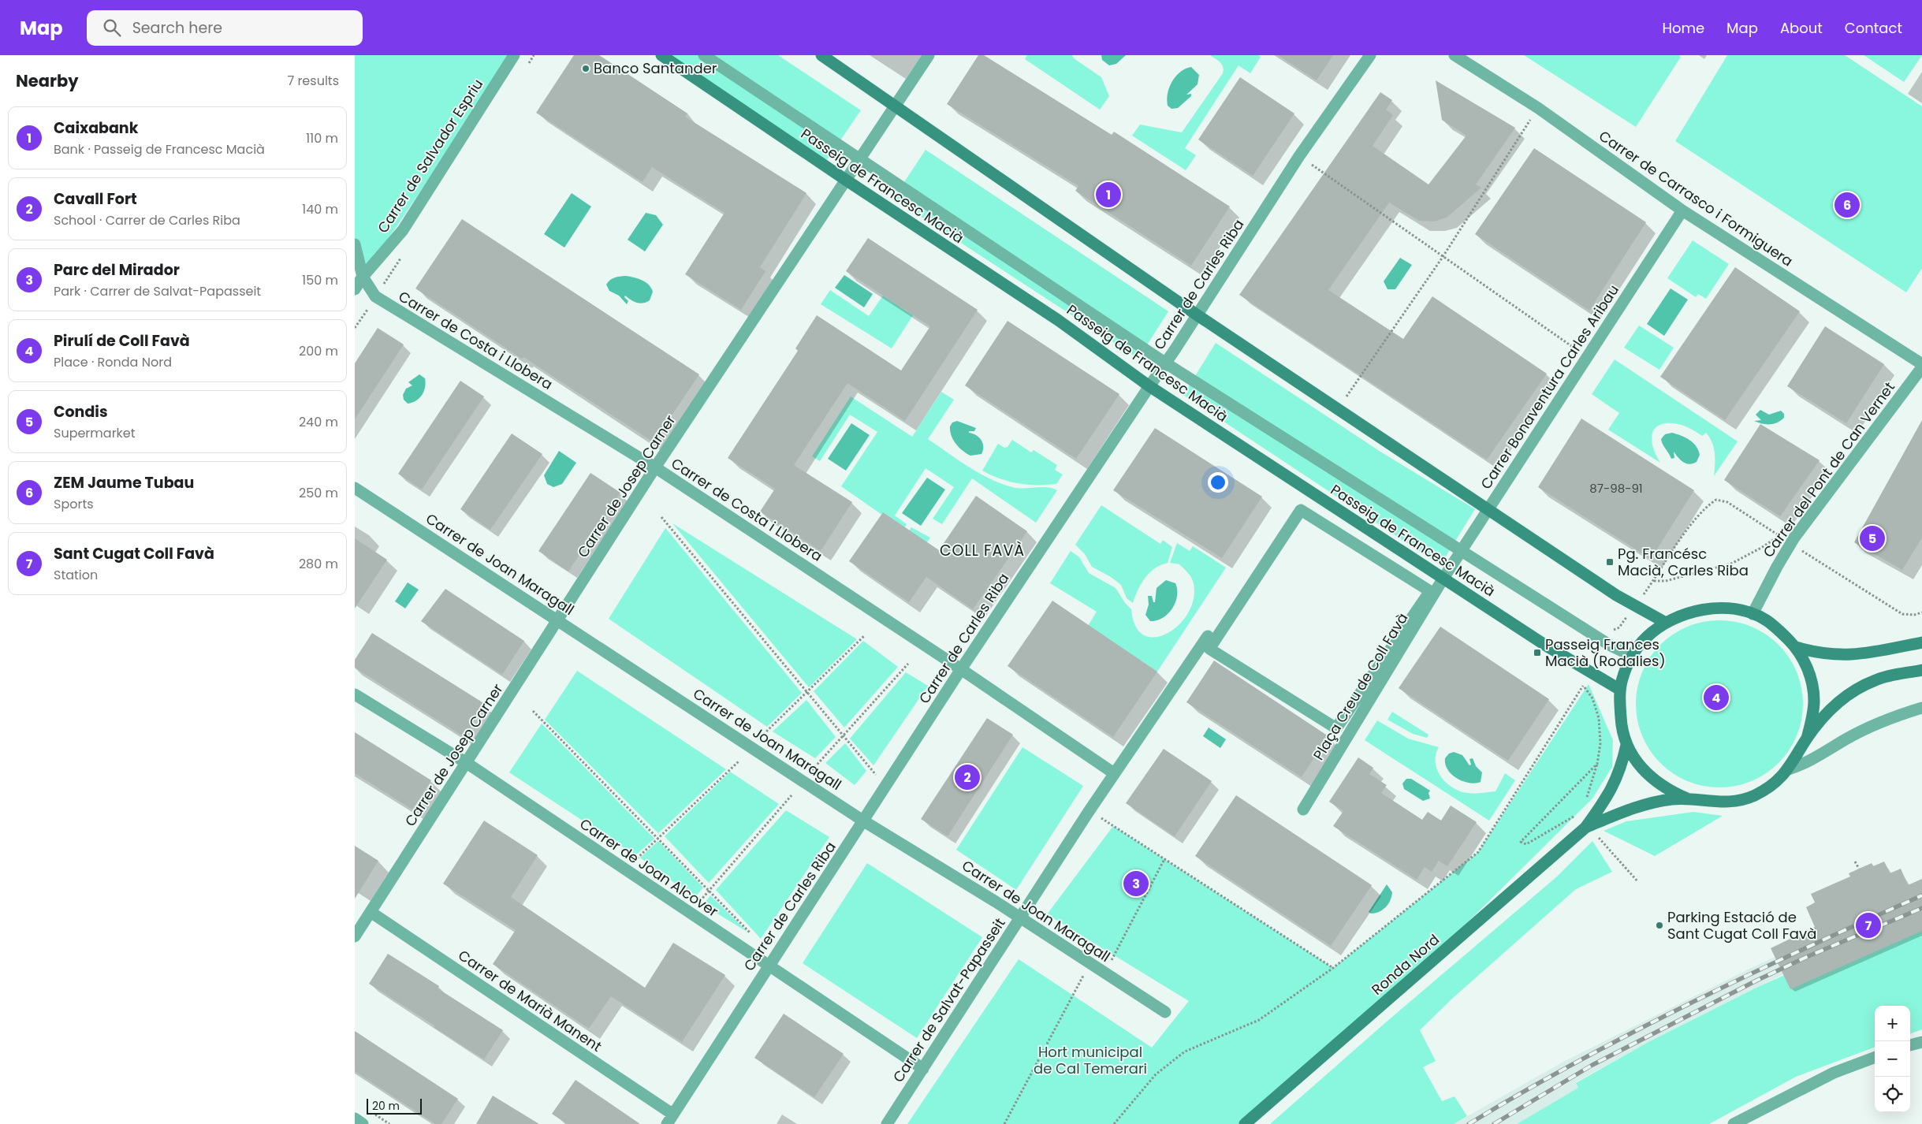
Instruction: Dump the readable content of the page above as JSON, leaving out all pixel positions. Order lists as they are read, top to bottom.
{
  "streets": {
    "street": [
      "Carrer de Salvador Espriu",
      "Passeig de Francesc Macià",
      "Carrer de Carrasco i Formiguera",
      "Carrer de Carles Riba",
      "Carrer de Costa i Llobera",
      "Carrer Bonaventura Carles Aribau",
      "Carrer del Pont de Can Vernet",
      "Carrer de Josep Carner",
      "Carrer de Joan Maragall",
      "Plaça Creu de Coll Favà",
      "Carrer de Joan Alcover",
      "Ronda Nord",
      "Carrer de Salvat-Papasseit",
      "Carrer de Marià Manent"
    ]
  },
  "crossings": [
    ["Carrer de Salvador Espriu", "Carrer de Costa i Llobera"],
    ["Passeig de Francesc Macià", "Carrer de Carles Riba"],
    ["Passeig de Francesc Macià", "Carrer Bonaventura Carles Aribau"],
    ["Passeig de Francesc Macià", "Carrer de Josep Carner"],
    ["Passeig de Francesc Macià", "Plaça Creu de Coll Favà"],
    ["Passeig de Francesc Macià", "Ronda Nord"],
    ["Carrer de Carrasco i Formiguera", "Carrer Bonaventura Carles Aribau"],
    ["Carrer de Carrasco i Formiguera", "Carrer del Pont de Can Vernet"],
    ["Carrer de Carles Riba", "Carrer de Costa i Llobera"],
    ["Carrer de Carles Riba", "Carrer de Joan Maragall"],
    ["Carrer de Carles Riba", "Carrer de Joan Alcover"],
    ["Carrer de Carles Riba", "Carrer de Marià Manent"],
    ["Carrer de Costa i Llobera", "Carrer de Josep Carner"],
    ["Carrer de Costa i Llobera", "Carrer de Salvat-Papasseit"],
    ["Carrer Bonaventura Carles Aribau", "Plaça Creu de Coll Favà"],
    ["Carrer del Pont de Can Vernet", "Ronda Nord"],
    ["Carrer de Josep Carner", "Carrer de Joan Maragall"],
    ["Carrer de Josep Carner", "Carrer de Joan Alcover"],
    ["Carrer de Josep Carner", "Carrer de Marià Manent"],
    ["Carrer de Joan Maragall", "Carrer de Salvat-Papasseit"],
    ["Carrer de Joan Alcover", "Carrer de Salvat-Papasseit"]
  ],
  "districts": ["COLL FAVÀ"],
  "parks": ["Hort municipal de Cal Temerari"],
  "places": {
    "other": ["Banco Santander", "Parking Estació de Sant Cugat Coll Favà"],
    "transit": ["Pg. Francésc Macià, Carles Riba", "Passeig Frances Macià (Rodalies)"]
  },
  "house_numbers": ["87-98-91"],
  "scale_bar": "20 m",
  "page": {
    "header": "Map",
    "search": "Search here",
    "nav": [
      "Home",
      "Map",
      "About",
      "Contact"
    ],
    "heading": ["Nearby", "7 results"],
    "list": [
      {
        "mark": "1",
        "name": "Caixabank",
        "note": "Bank · Passeig de Francesc Macià",
        "value": "110 m"
      },
      {
        "mark": "2",
        "name": "Cavall Fort",
        "note": "School · Carrer de Carles Riba",
        "value": "140 m"
      },
      {
        "mark": "3",
        "name": "Parc del Mirador",
        "note": "Park · Carrer de Salvat-Papasseit",
        "value": "150 m"
      },
      {
        "mark": "4",
        "name": "Pirulí de Coll Favà",
        "note": "Place · Ronda Nord",
        "value": "200 m"
      },
      {
        "mark": "5",
        "name": "Condis",
        "note": "Supermarket",
        "value": "240 m"
      },
      {
        "mark": "6",
        "name": "ZEM Jaume Tubau",
        "note": "Sports",
        "value": "250 m"
      },
      {
        "mark": "7",
        "name": "Sant Cugat Coll Favà",
        "note": "Station",
        "value": "280 m"
      }
    ],
    "pins": [
      "1",
      "6",
      "5",
      "4",
      "2",
      "3",
      "7"
    ],
    "map_buttons": ["+", "−"],
    "scale": "20 m"
  }
}
